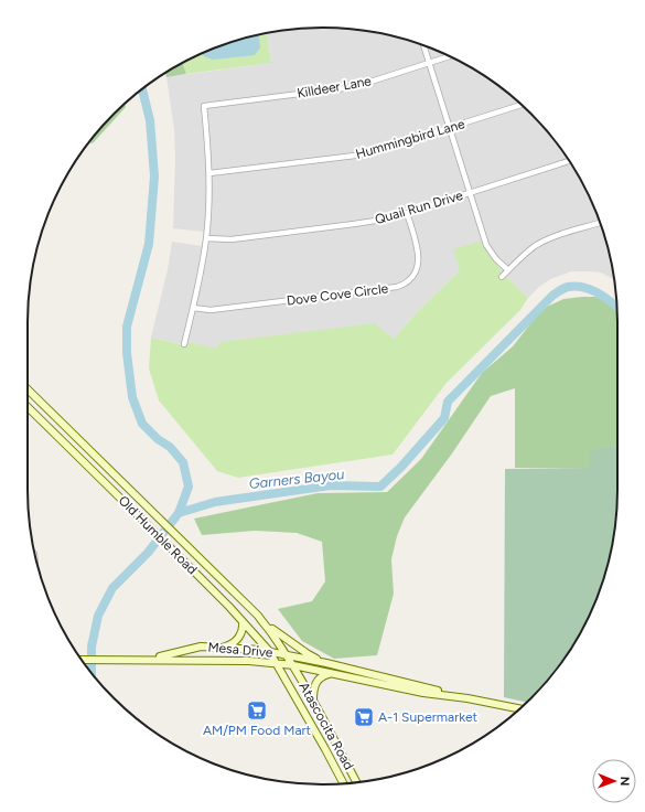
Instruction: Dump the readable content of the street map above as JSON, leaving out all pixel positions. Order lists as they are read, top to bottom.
{
  "streets": {
    "main road": ["Old Humble Road", "Mesa Drive", "Atascocita Road"],
    "street": [
      "Killdeer Lane",
      "Hummingbird Lane",
      "Quail Run Drive",
      "Dove Cove Circle"
    ]
  },
  "crossings": [
    ["Killdeer Lane", "Hummingbird Lane"],
    ["Quail Run Drive", "Dove Cove Circle"],
    ["Old Humble Road", "Mesa Drive"],
    ["Old Humble Road", "Atascocita Road"],
    ["Mesa Drive", "Atascocita Road"]
  ],
  "water": ["Garners Bayou"],
  "places": {
    "supermarket": ["AM/PM Food Mart", "A-1 Supermarket"]
  },
  "north": "right"
}
